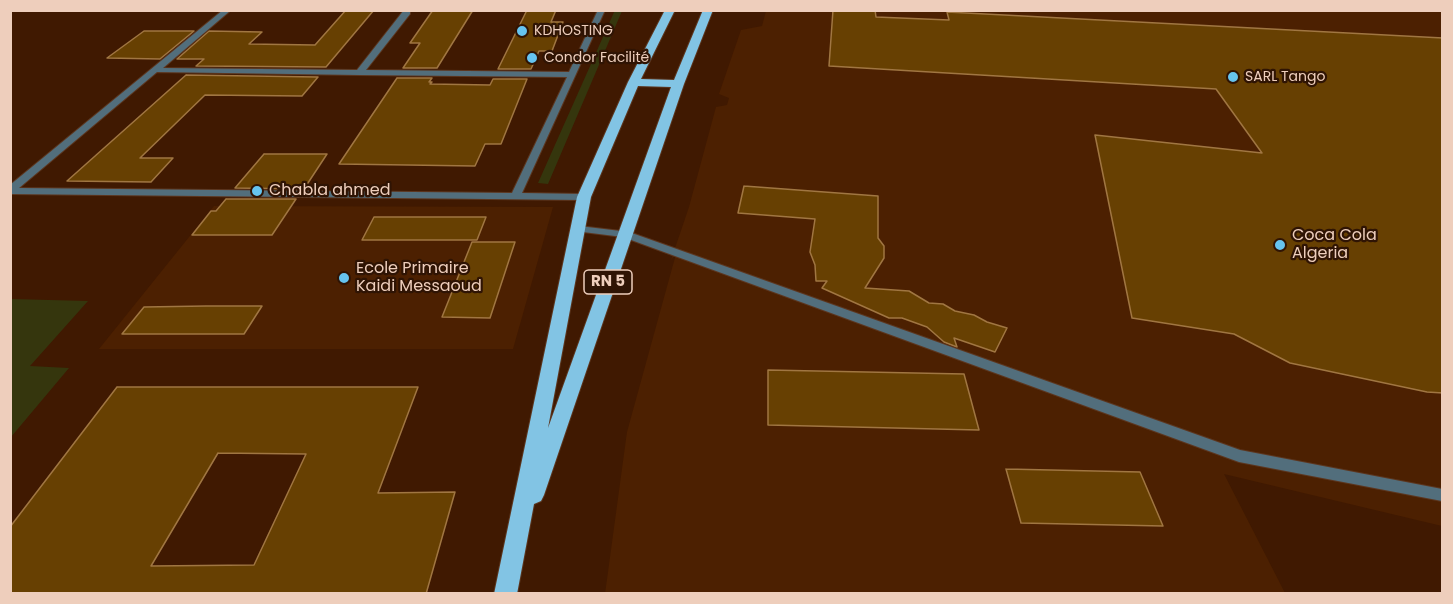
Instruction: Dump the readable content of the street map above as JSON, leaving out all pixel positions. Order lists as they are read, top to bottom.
{
  "streets": {
    "highway": ["RN 5"]
  },
  "places": [
    "KDHOSTING",
    "Condor Facilité",
    "SARL Tango",
    "Chabla ahmed",
    "Coca Cola Algeria",
    "Ecole Primaire Kaidi Messaoud"
  ]
}
